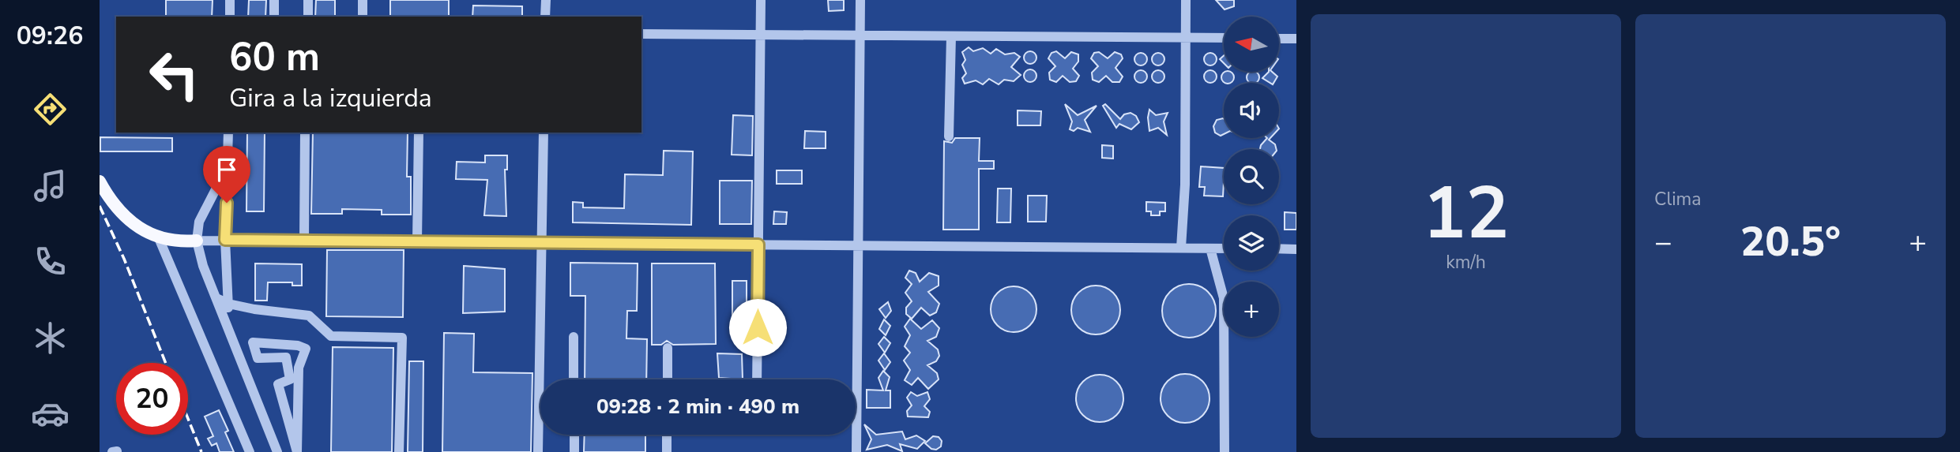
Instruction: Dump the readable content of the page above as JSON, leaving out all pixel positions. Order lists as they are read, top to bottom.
{
  "north": "left",
  "page": {
    "tabs": "09:26",
    "tile": [
      ["12", "km/h"],
      "Clima"
    ],
    "map_buttons": "+",
    "turn": ["60 m", "Gira a la izquierda"],
    "heat": ["−", "20.5°", "+"],
    "limit": "20",
    "trip": "09:28 · 2 min · 490 m"
  }
}
